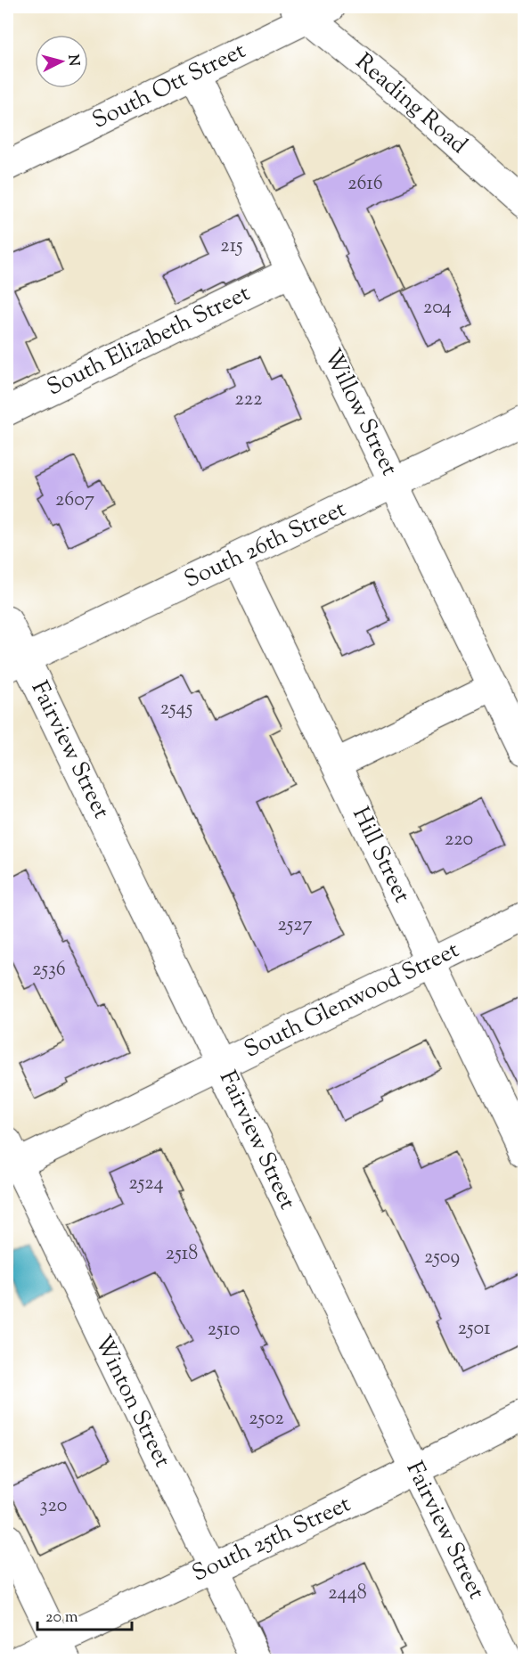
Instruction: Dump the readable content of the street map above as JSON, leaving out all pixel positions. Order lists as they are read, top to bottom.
{
  "streets": {
    "street": [
      "South Ott Street",
      "Reading Road",
      "South Elizabeth Street",
      "Willow Street",
      "South 26th Street",
      "Fairview Street",
      "Hill Street",
      "South Glenwood Street",
      "Winton Street",
      "South 25th Street"
    ]
  },
  "crossings": [
    ["South Ott Street", "Reading Road"],
    ["South Ott Street", "Willow Street"],
    ["South Elizabeth Street", "Willow Street"],
    ["Willow Street", "South 26th Street"],
    ["South 26th Street", "Fairview Street"],
    ["South 26th Street", "Hill Street"],
    ["Fairview Street", "South Glenwood Street"],
    ["Fairview Street", "South 25th Street"],
    ["Hill Street", "South Glenwood Street"],
    ["South Glenwood Street", "Winton Street"],
    ["Winton Street", "South 25th Street"]
  ],
  "house_numbers": [
    "2616",
    "215",
    "204",
    "222",
    "2607",
    "2545",
    "220",
    "2527",
    "2536",
    "2524",
    "2518",
    "2509",
    "2501",
    "2510",
    "2502",
    "320",
    "2448"
  ],
  "scale_bar": "20 m",
  "north": "right"
}
